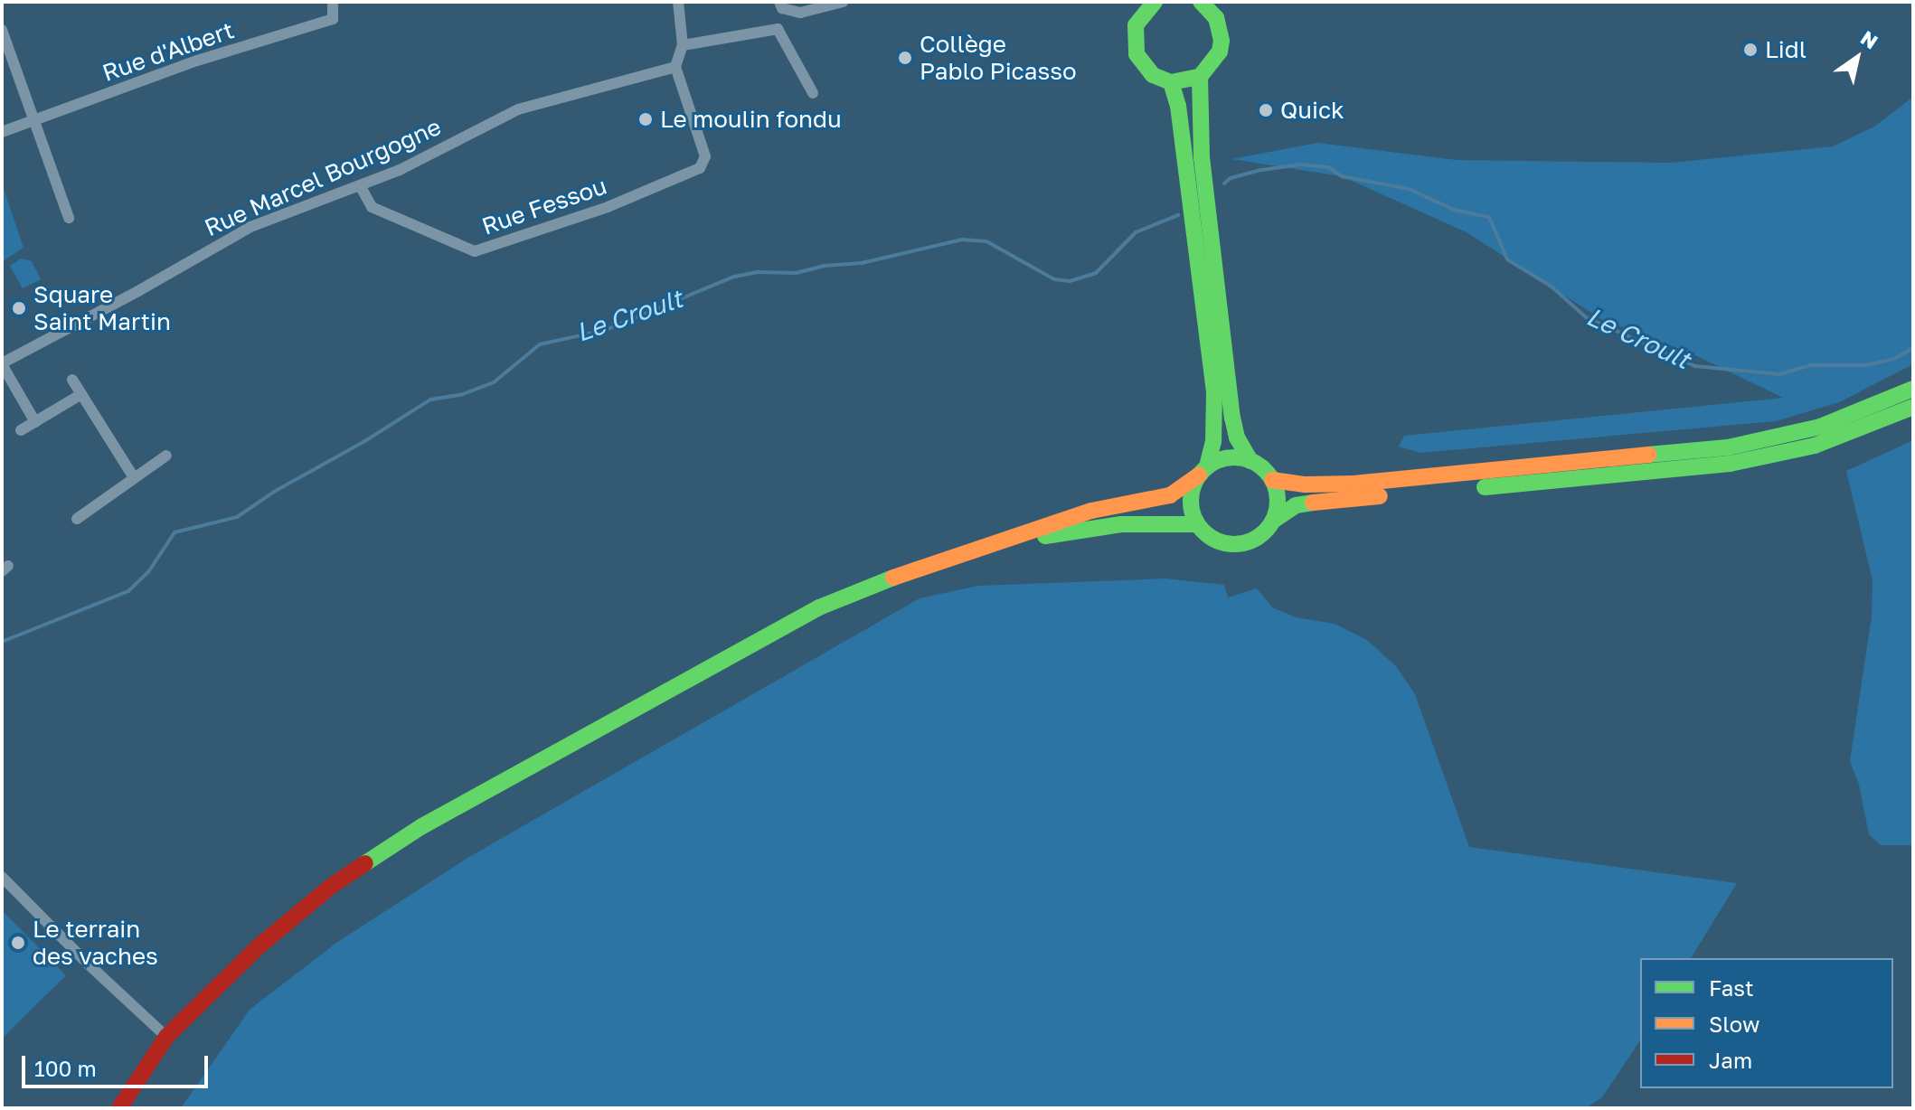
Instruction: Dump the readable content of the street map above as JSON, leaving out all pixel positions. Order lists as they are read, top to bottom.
{
  "streets": {
    "street": ["Rue d'Albert", "Rue Marcel Bourgogne", "Rue Fessou"]
  },
  "crossings": [
    ["Rue Marcel Bourgogne", "Rue Fessou"]
  ],
  "water": ["Le Croult"],
  "places": [
    "Lidl",
    "Collège Pablo Picasso",
    "Quick",
    "Le moulin fondu",
    "Square Saint Martin",
    "Le terrain des vaches"
  ],
  "legend": ["Fast", "Slow", "Jam"],
  "scale_bar": "100 m",
  "north": "top right"
}
